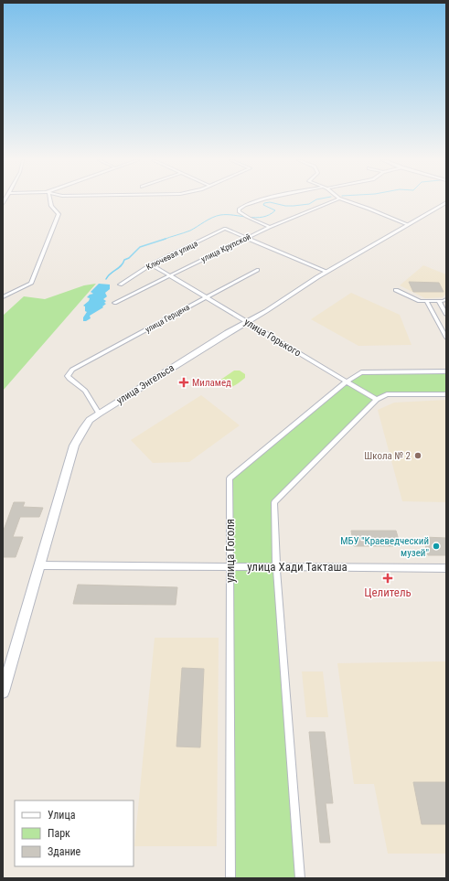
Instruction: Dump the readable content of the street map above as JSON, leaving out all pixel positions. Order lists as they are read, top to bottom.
{
  "streets": {
    "street": [
      "улица Крупской",
      "Ключевая улица",
      "улица Герцена",
      "улица Горького",
      "улица Энгельса",
      "улица Гоголя",
      "улица Хади Такташа"
    ]
  },
  "crossings": [
    ["улица Крупской", "Ключевая улица"],
    ["улица Крупской", "улица Горького"],
    ["Ключевая улица", "улица Горького"],
    ["улица Герцена", "улица Горького"],
    ["улица Герцена", "улица Энгельса"],
    ["улица Горького", "улица Энгельса"],
    ["улица Горького", "улица Гоголя"],
    ["улица Энгельса", "улица Хади Такташа"],
    ["улица Гоголя", "улица Хади Такташа"]
  ],
  "places": {
    "health": ["Миламед", "Целитель"],
    "other": ["Школа № 2", "МБУ \"Краеведческий музей\""]
  },
  "legend": ["Улица", "Парк", "Здание"]
}
